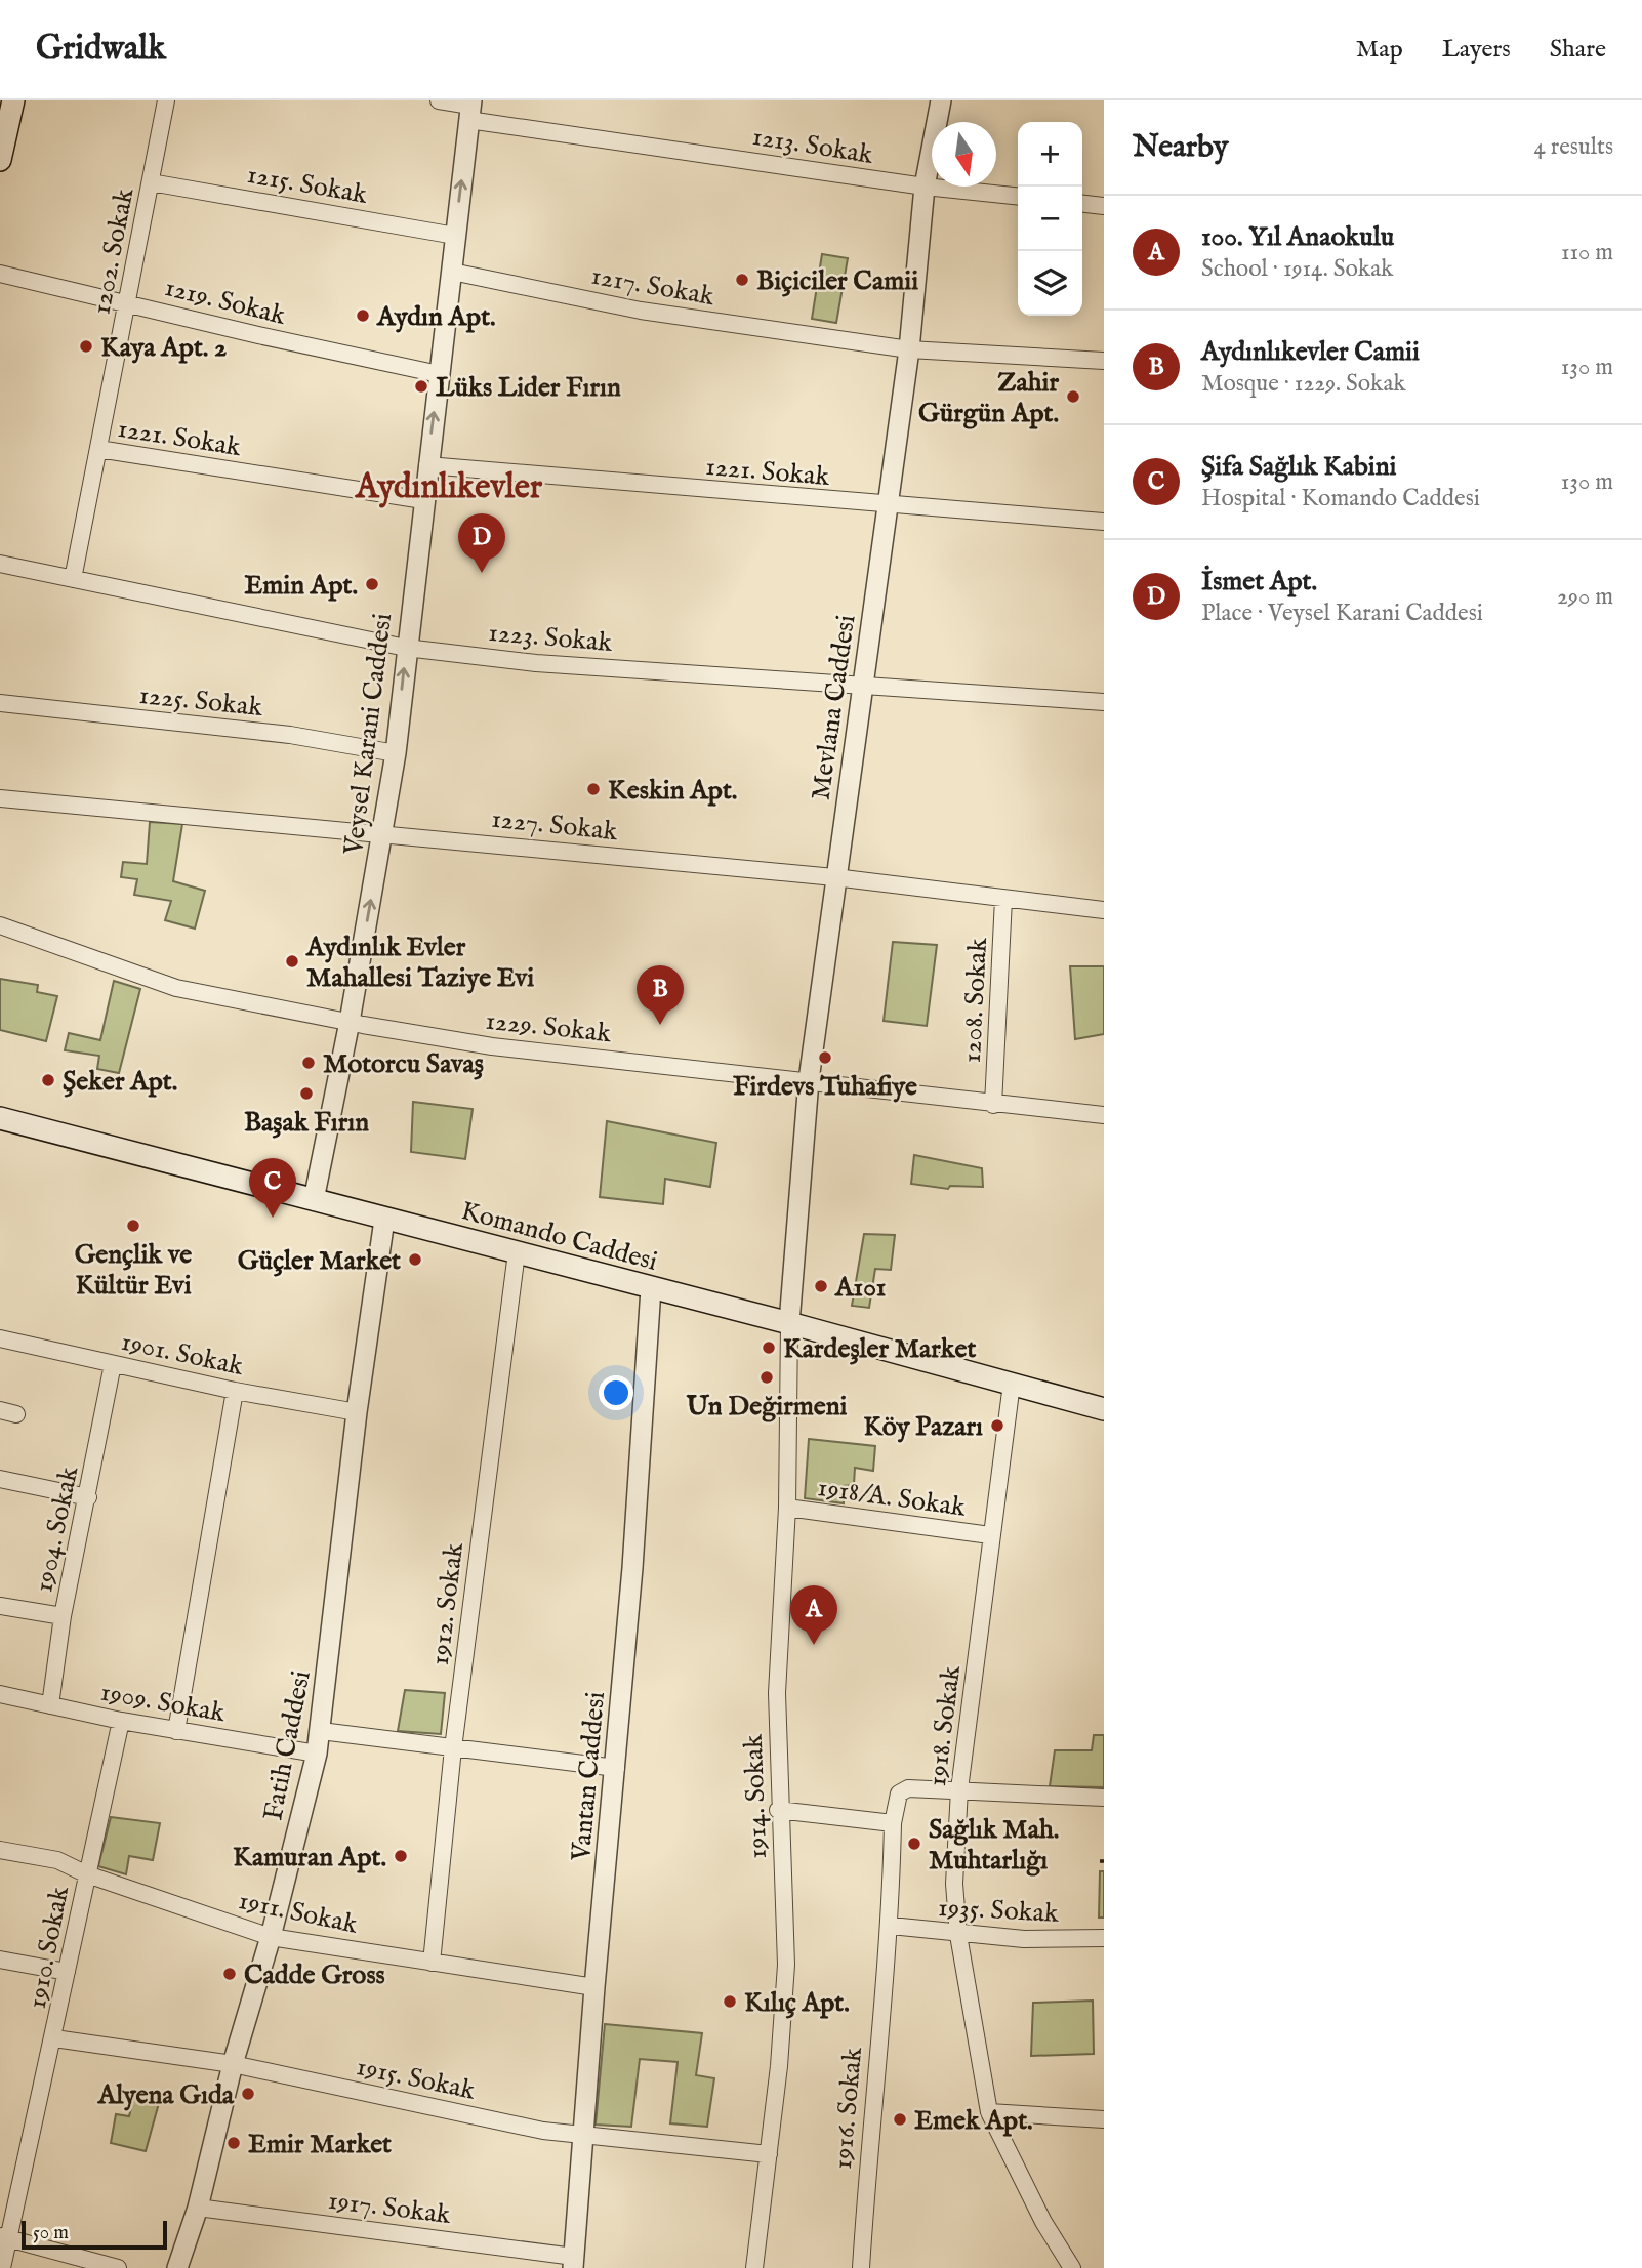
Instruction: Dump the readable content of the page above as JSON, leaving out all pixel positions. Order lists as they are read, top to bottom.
{
  "streets": {
    "main road": ["Komando Caddesi"],
    "street": [
      "1213. Sokak",
      "1215. Sokak",
      "1202. Sokak",
      "1217. Sokak",
      "1219. Sokak",
      "1221. Sokak",
      "1223. Sokak",
      "1225. Sokak",
      "Mevlana Caddesi",
      "Veysel Karani Caddesi",
      "1227. Sokak",
      "1208. Sokak",
      "1229. Sokak",
      "1901. Sokak",
      "1918/A. Sokak",
      "1904. Sokak",
      "1912. Sokak",
      "1909. Sokak",
      "1918. Sokak",
      "Fatih Caddesi",
      "Vantan Caddesi",
      "1914. Sokak",
      "1935. Sokak",
      "1911. Sokak",
      "1910. Sokak",
      "1915. Sokak",
      "1916. Sokak",
      "1917. Sokak"
    ]
  },
  "crossings": [
    ["1213. Sokak", "Mevlana Caddesi"],
    ["1213. Sokak", "Veysel Karani Caddesi"],
    ["1215. Sokak", "1202. Sokak"],
    ["1215. Sokak", "Veysel Karani Caddesi"],
    ["1202. Sokak", "1219. Sokak"],
    ["1202. Sokak", "1221. Sokak"],
    ["1202. Sokak", "1223. Sokak"],
    ["1217. Sokak", "Mevlana Caddesi"],
    ["1217. Sokak", "Veysel Karani Caddesi"],
    ["1219. Sokak", "Veysel Karani Caddesi"],
    ["1221. Sokak", "Mevlana Caddesi"],
    ["1221. Sokak", "Veysel Karani Caddesi"],
    ["1223. Sokak", "Mevlana Caddesi"],
    ["1223. Sokak", "Veysel Karani Caddesi"],
    ["1225. Sokak", "Veysel Karani Caddesi"],
    ["Mevlana Caddesi", "1227. Sokak"],
    ["Mevlana Caddesi", "1229. Sokak"],
    ["Mevlana Caddesi", "Komando Caddesi"],
    ["Mevlana Caddesi", "1914. Sokak"],
    ["Veysel Karani Caddesi", "1227. Sokak"],
    ["Veysel Karani Caddesi", "1229. Sokak"],
    ["Veysel Karani Caddesi", "Komando Caddesi"],
    ["1227. Sokak", "1208. Sokak"],
    ["1208. Sokak", "1229. Sokak"],
    ["Komando Caddesi", "1912. Sokak"],
    ["Komando Caddesi", "1918. Sokak"],
    ["Komando Caddesi", "Fatih Caddesi"],
    ["Komando Caddesi", "Vantan Caddesi"],
    ["Komando Caddesi", "1914. Sokak"],
    ["1901. Sokak", "1904. Sokak"],
    ["1901. Sokak", "Fatih Caddesi"],
    ["1918/A. Sokak", "1918. Sokak"],
    ["1918/A. Sokak", "1914. Sokak"],
    ["1904. Sokak", "1909. Sokak"],
    ["1912. Sokak", "1911. Sokak"],
    ["1909. Sokak", "Fatih Caddesi"],
    ["1909. Sokak", "1910. Sokak"],
    ["1918. Sokak", "1935. Sokak"],
    ["1918. Sokak", "1916. Sokak"],
    ["Fatih Caddesi", "1911. Sokak"],
    ["Fatih Caddesi", "1915. Sokak"],
    ["Fatih Caddesi", "1917. Sokak"],
    ["Vantan Caddesi", "1911. Sokak"],
    ["Vantan Caddesi", "1915. Sokak"],
    ["Vantan Caddesi", "1917. Sokak"],
    ["1914. Sokak", "1915. Sokak"],
    ["1935. Sokak", "1916. Sokak"],
    ["1911. Sokak", "1910. Sokak"],
    ["1910. Sokak", "1915. Sokak"]
  ],
  "one_way": ["Veysel Karani Caddesi"],
  "districts": ["Aydınlıkevler"],
  "places": [
    "Biçiciler Camii",
    "Aydın Apt.",
    "Kaya Apt. 2",
    "Lüks Lider Fırın",
    "Zahir Gürgün Apt.",
    "Emin Apt.",
    "Keskin Apt.",
    "Aydınlık Evler Mahallesi Taziye Evi",
    "Firdevs Tuhafiye",
    "Motorcu Savaş",
    "Şeker Apt.",
    "Başak Fırın",
    "Gençlik ve Kültür Evi",
    "Güçler Market",
    "A101",
    "Kardeşler Market",
    "Un Değirmeni",
    "Köy Pazarı",
    "Sağlık Mah. Muhtarlığı",
    "Kamuran Apt.",
    "Cadde Gross",
    "Kılıç Apt.",
    "Alyena Gıda",
    "Emek Apt.",
    "Emir Market"
  ],
  "scale_bar": "50 m",
  "north": "bottom",
  "page": {
    "header": "Gridwalk",
    "nav": ["Map", "Layers", "Share"],
    "heading": ["Nearby", "4 results"],
    "map_buttons": ["+", "−"],
    "list": [
      {
        "mark": "A",
        "name": "100. Yıl Anaokulu",
        "note": "School · 1914. Sokak",
        "value": "110 m"
      },
      {
        "mark": "B",
        "name": "Aydınlıkevler Camii",
        "note": "Mosque · 1229. Sokak",
        "value": "130 m"
      },
      {
        "mark": "C",
        "name": "Şifa Sağlık Kabini",
        "note": "Hospital · Komando Caddesi",
        "value": "130 m"
      },
      {
        "mark": "D",
        "name": "İsmet Apt.",
        "note": "Place · Veysel Karani Caddesi",
        "value": "290 m"
      }
    ],
    "pins": [
      "D",
      "B",
      "C",
      "A"
    ],
    "scale": "50 m"
  }
}
